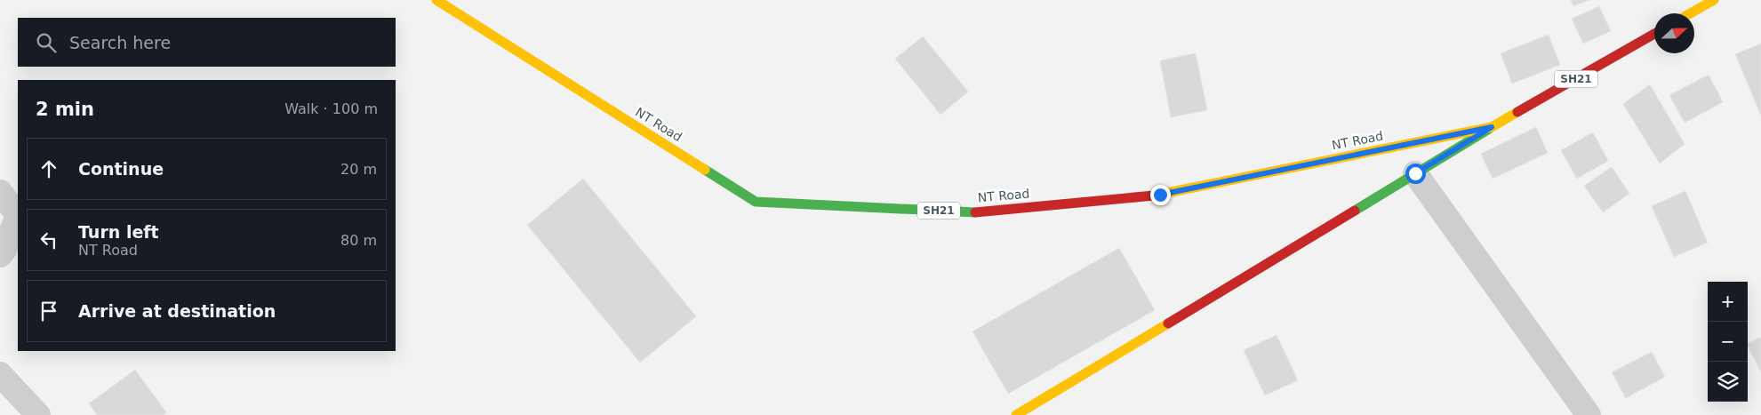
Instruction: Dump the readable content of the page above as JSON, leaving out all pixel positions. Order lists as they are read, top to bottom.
{
  "streets": {
    "main road": ["SH21", "NT Road"]
  },
  "crossings": [
    ["SH21", "NT Road"]
  ],
  "north": "right",
  "page": {
    "search": "Search here",
    "heading": ["2 min", "Walk · 100 m"],
    "list": [
      ["Continue", "20 m"],
      ["Turn left", "NT Road", "80 m"],
      "Arrive at destination"
    ],
    "map_buttons": ["+", "−"]
  }
}
